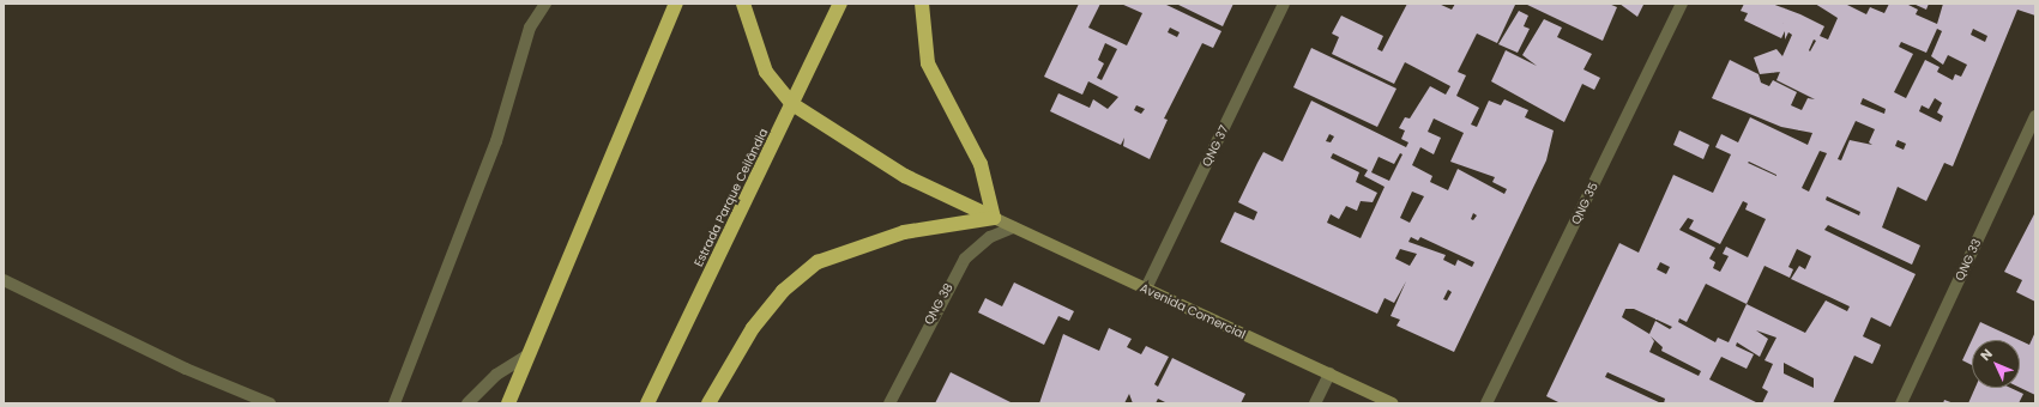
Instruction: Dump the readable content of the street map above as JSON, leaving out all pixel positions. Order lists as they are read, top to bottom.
{
  "streets": {
    "highway": ["Estrada Parque Ceilândia"],
    "main road": ["Avenida Comercial"],
    "street": [
      "QNG 37",
      "QNG 35",
      "QNG 33",
      "QNG 38"
    ]
  },
  "crossings": [
    ["QNG 37", "Avenida Comercial"],
    ["QNG 38", "Avenida Comercial"]
  ],
  "north": "top left"
}
